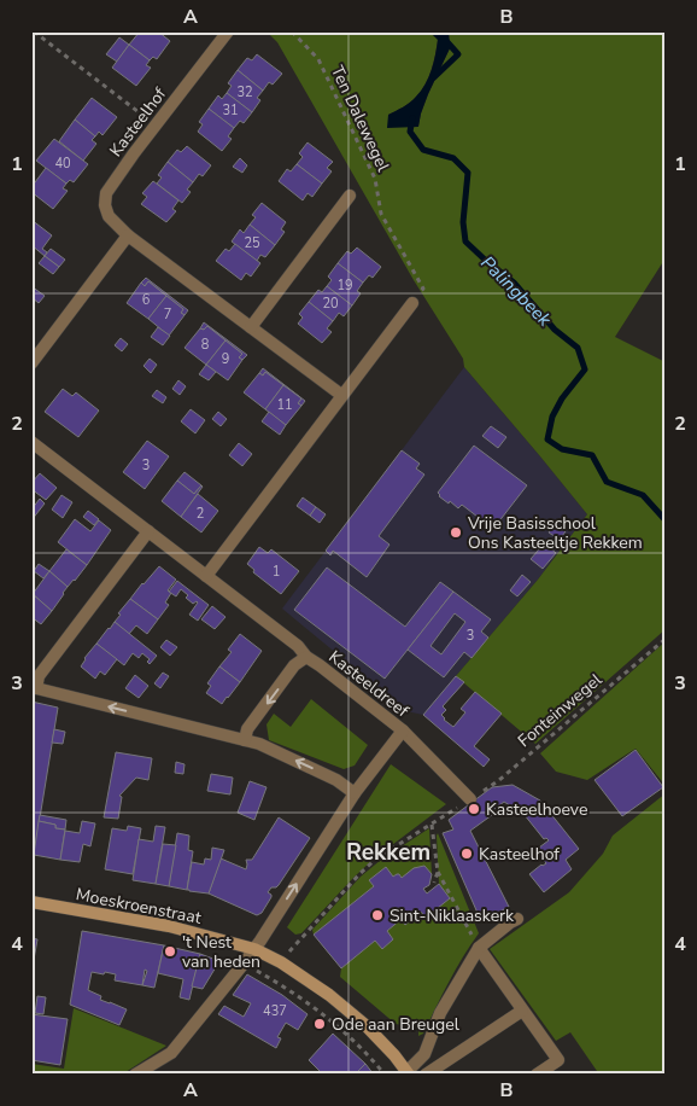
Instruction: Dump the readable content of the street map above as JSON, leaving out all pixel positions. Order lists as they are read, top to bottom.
{
  "streets": {
    "main road": ["Moeskroenstraat"],
    "street": ["Kasteelhof", "Kasteeldreef"],
    "path": ["Ten Dalewegel", "Fonteinwegel"]
  },
  "crossings": [
    ["Kasteeldreef", "Moeskroenstraat"]
  ],
  "districts": ["Rekkem"],
  "water": ["Palingbeek"],
  "places": [
    "Vrije Basisschool Ons Kasteeltje Rekkem",
    "Kasteelhoeve",
    "Kasteelhof",
    "Sint-Niklaaskerk",
    "'t Nest van heden",
    "Ode aan Breugel"
  ],
  "house_numbers": [
    "32",
    "31",
    "40",
    "25",
    "19",
    "6",
    "20",
    "7",
    "8",
    "9",
    "11",
    "3",
    "2",
    "1",
    "3",
    "437"
  ],
  "grid": {
    "columns": ["A", "B"],
    "rows": [
      "1",
      "2",
      "3",
      "4"
    ]
  }
}
